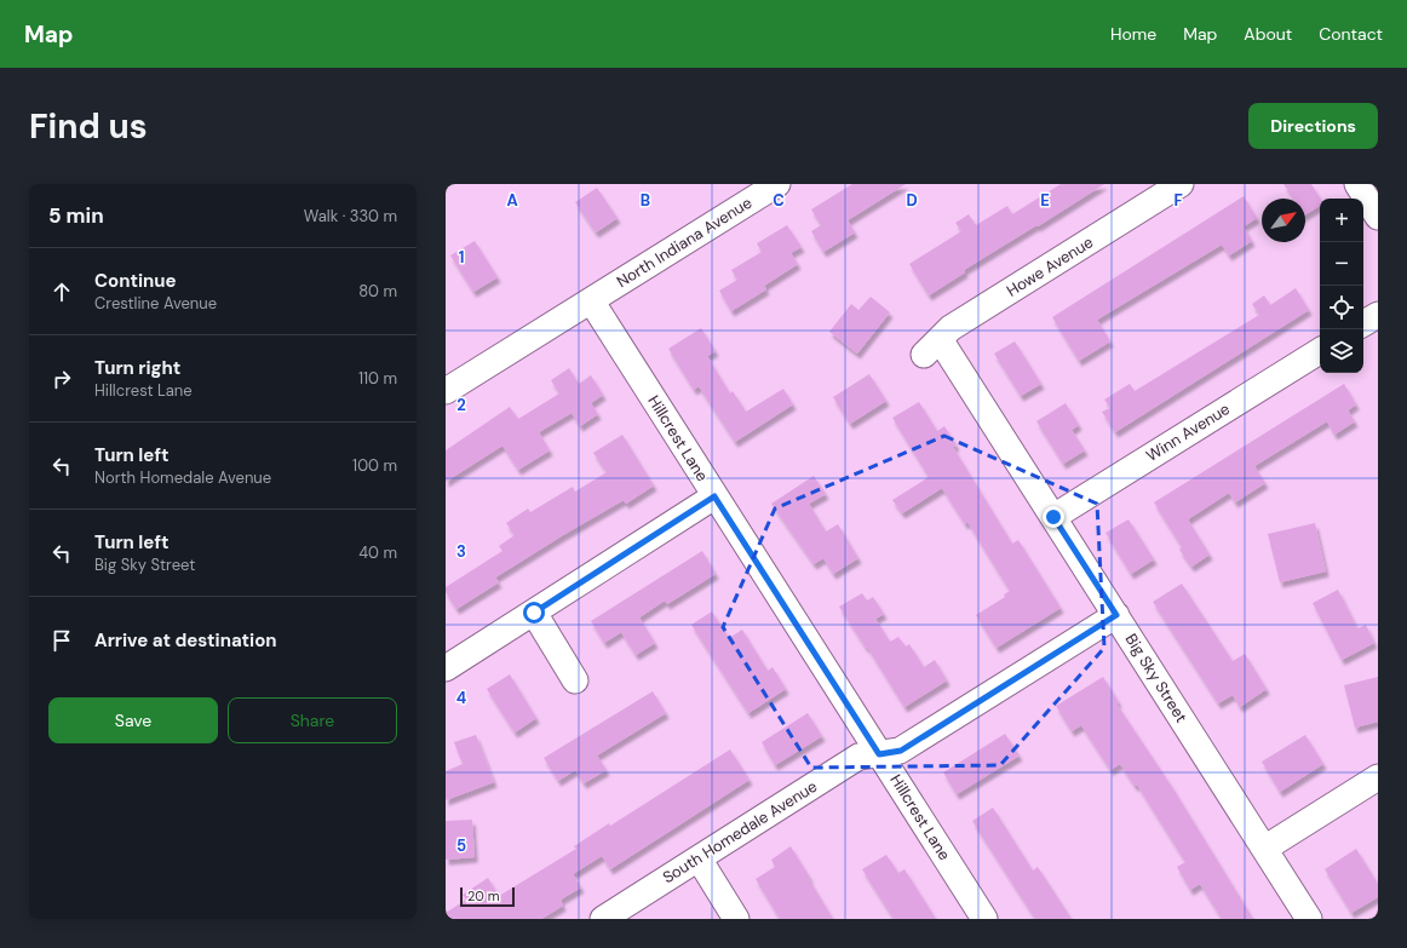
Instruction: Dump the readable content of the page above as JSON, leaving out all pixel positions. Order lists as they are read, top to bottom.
{
  "streets": {
    "street": [
      "North Indiana Avenue",
      "Howe Avenue",
      "Winn Avenue",
      "Hillcrest Lane",
      "Big Sky Street",
      "South Homedale Avenue"
    ]
  },
  "crossings": [
    ["North Indiana Avenue", "Hillcrest Lane"],
    ["Howe Avenue", "Big Sky Street"],
    ["Winn Avenue", "Big Sky Street"],
    ["Hillcrest Lane", "South Homedale Avenue"],
    ["Big Sky Street", "South Homedale Avenue"]
  ],
  "scale_bar": "20 m",
  "north": "top right",
  "page": {
    "header": "Map",
    "nav": [
      "Home",
      "Map",
      "About",
      "Contact"
    ],
    "buttons": [
      "Directions",
      ["Save", "Share"]
    ],
    "title": "Find us",
    "heading": ["5 min", "Walk · 330 m"],
    "map_buttons": ["+", "−"],
    "list": [
      ["Continue", "Crestline Avenue", "80 m"],
      ["Turn right", "Hillcrest Lane", "110 m"],
      ["Turn left", "North Homedale Avenue", "100 m"],
      ["Turn left", "Big Sky Street", "40 m"],
      "Arrive at destination"
    ],
    "scale": "20 m"
  },
  "grid": {
    "columns": [
      "A",
      "B",
      "C",
      "D",
      "E",
      "F"
    ],
    "rows": [
      "1",
      "2",
      "3",
      "4",
      "5"
    ]
  }
}
